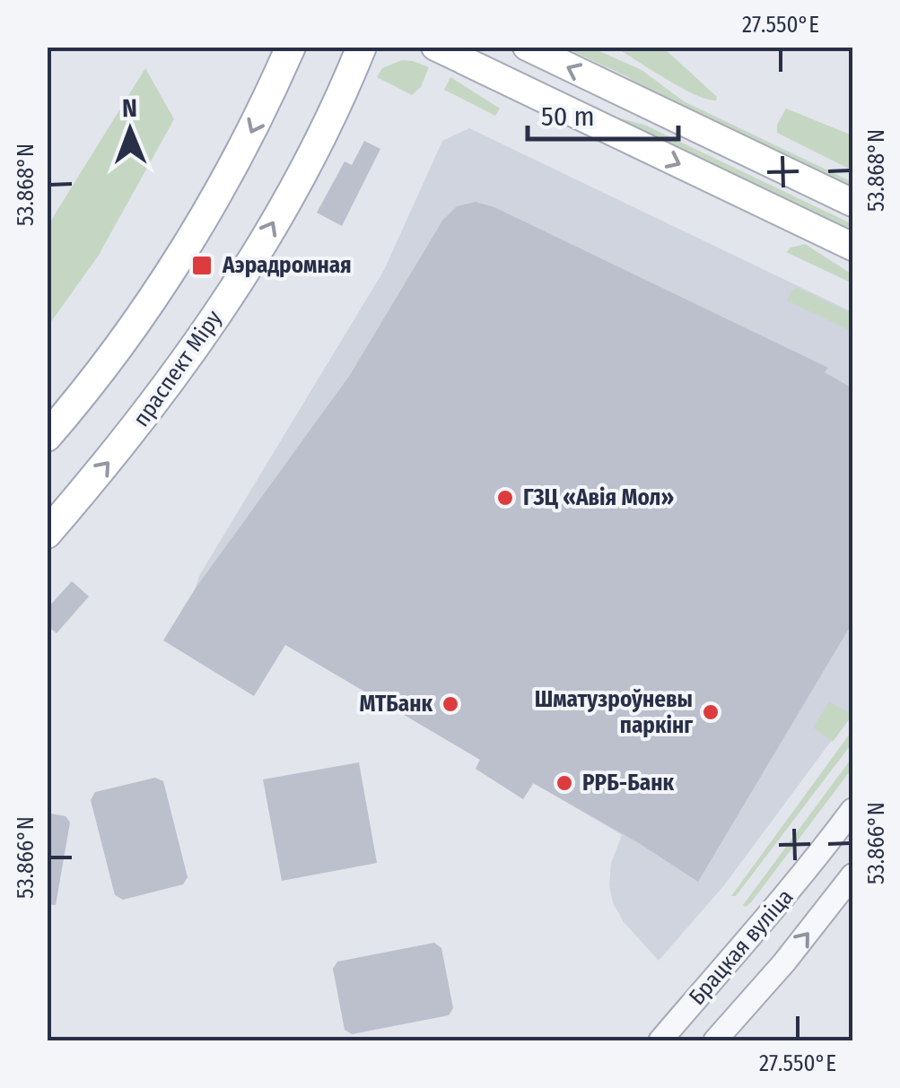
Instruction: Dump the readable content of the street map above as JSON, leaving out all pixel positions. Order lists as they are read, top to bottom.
{
  "streets": {
    "main road": ["праспект Міру"],
    "street": ["Брацкая вуліца"]
  },
  "places": {
    "transit": ["Аэрадромная"],
    "other": [
      "ГЗЦ «Авія Мол»",
      "МТБанк",
      "Шматузроўневы паркінг",
      "РРБ-Банк"
    ]
  },
  "scale_bar": "50 m",
  "north": "top",
  "coordinates": ["27.550°E", "53.868°N", "53.866°N"]
}
